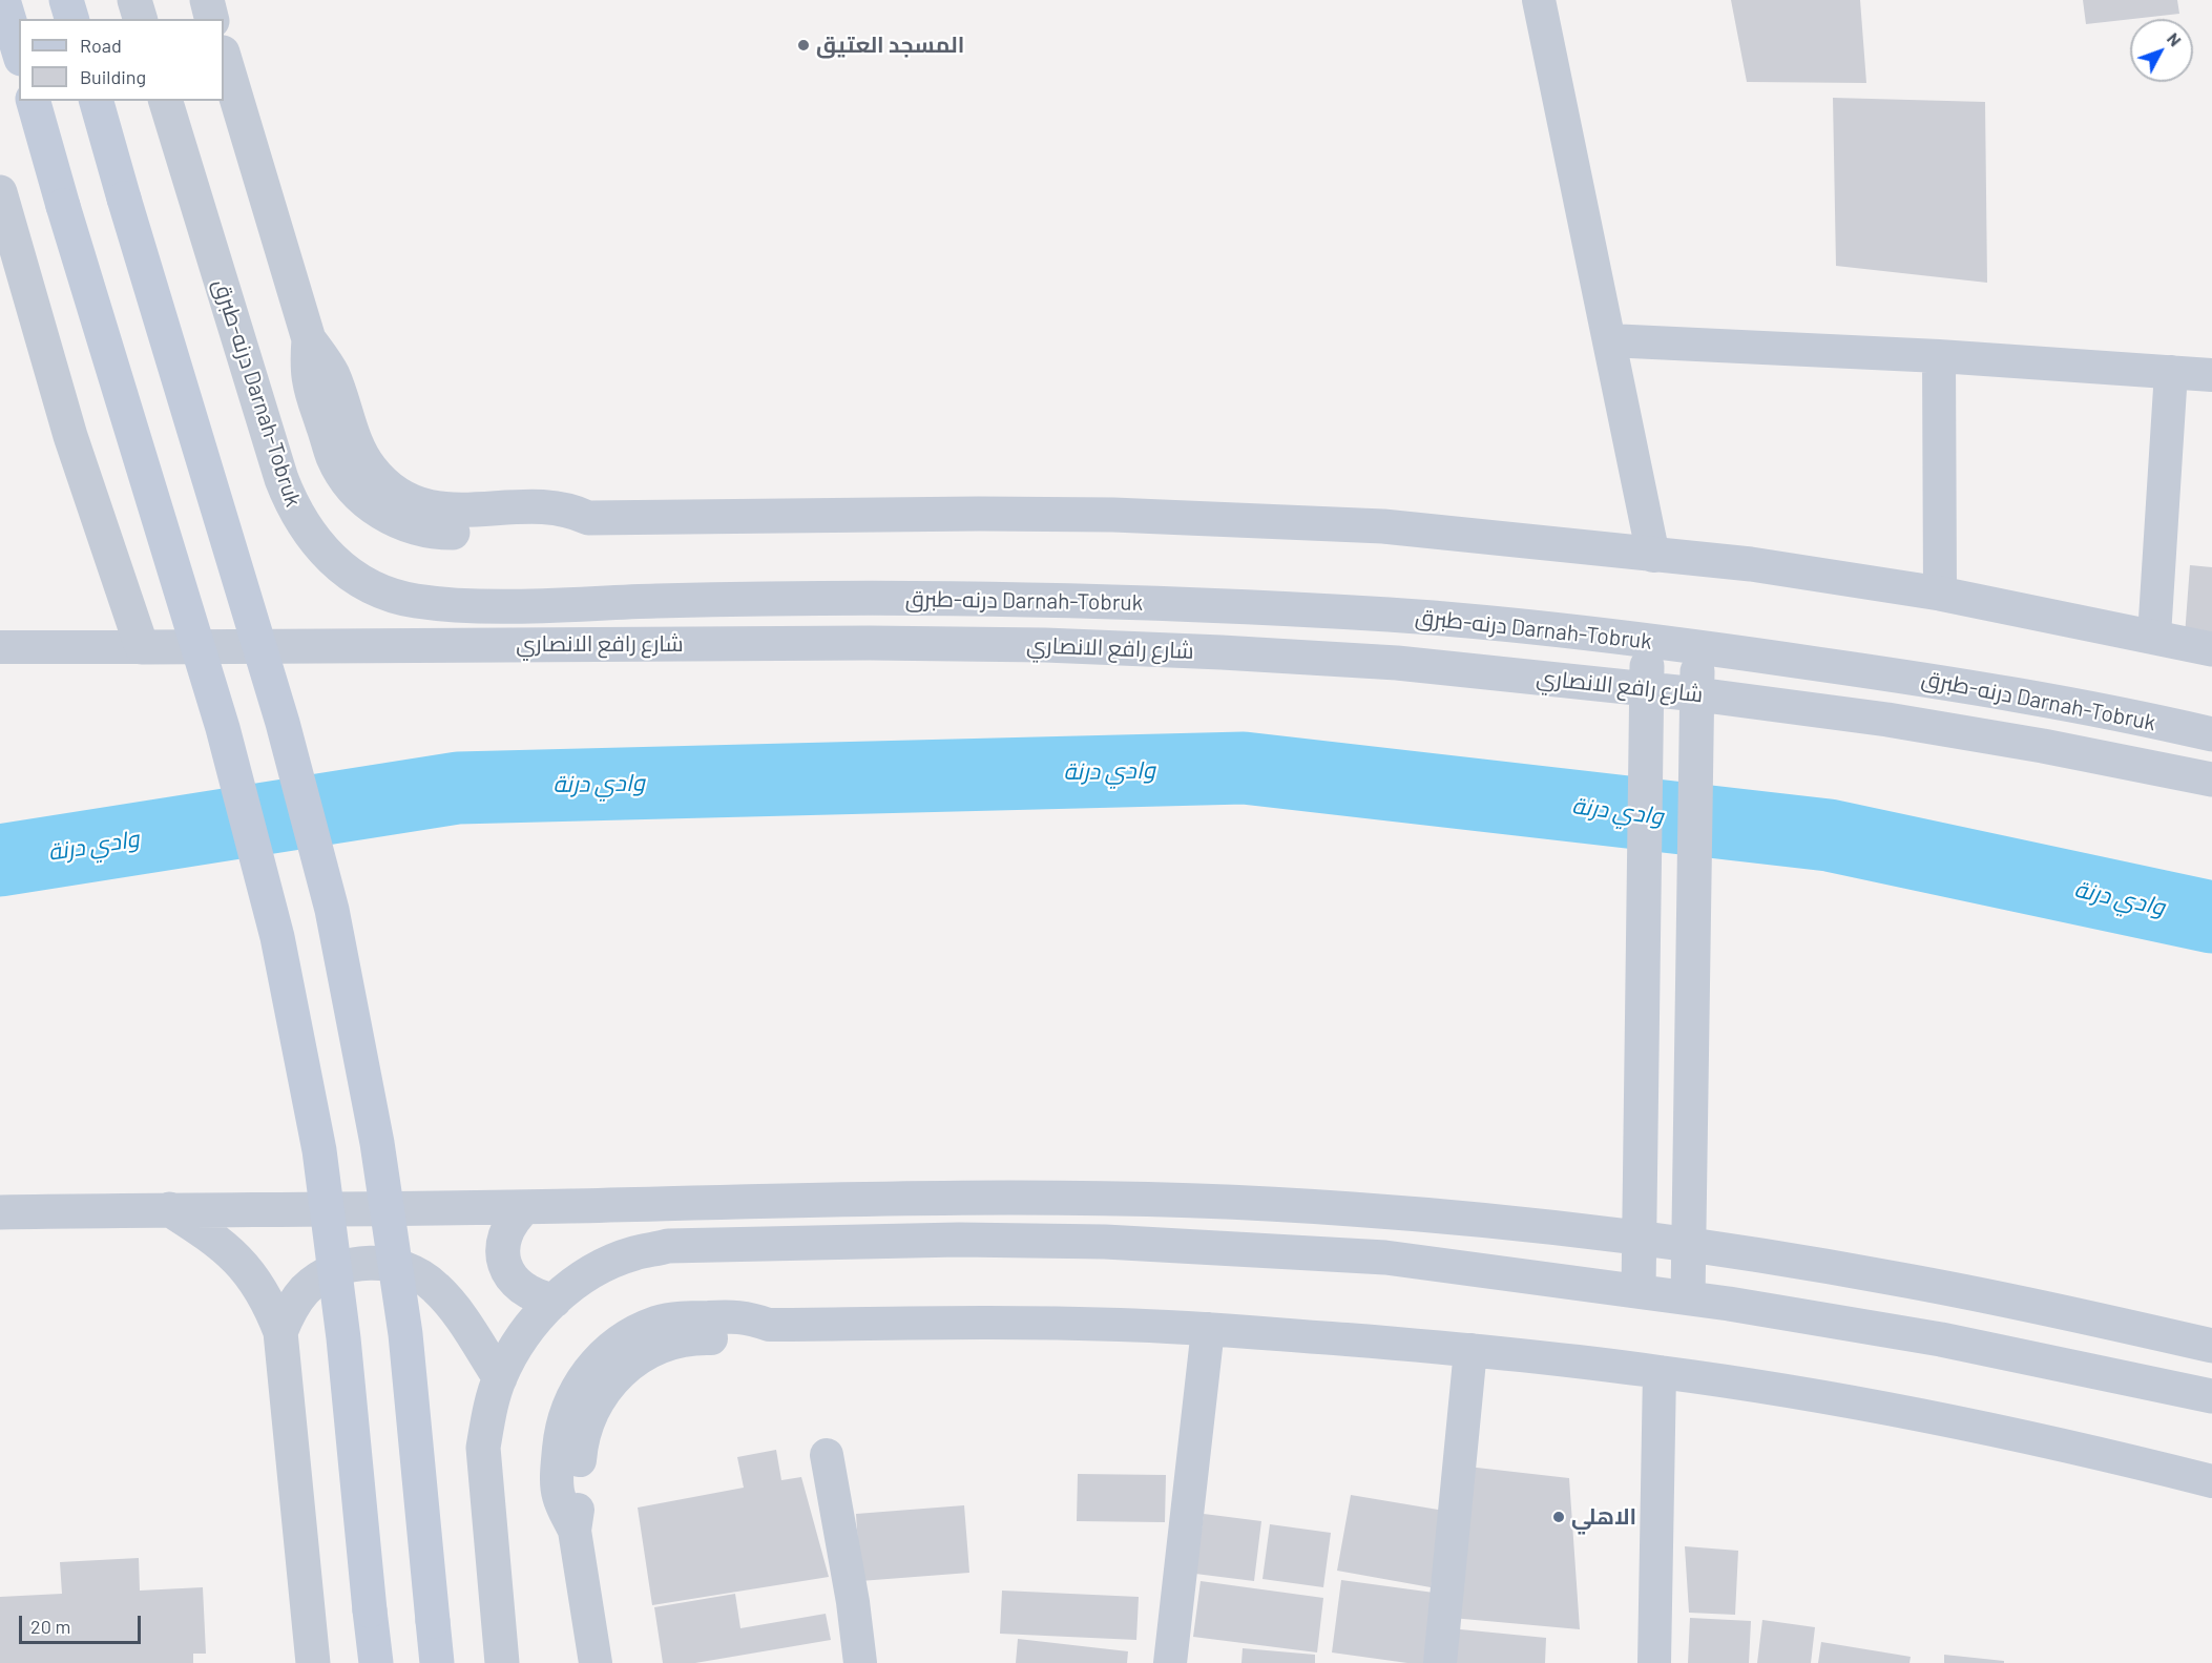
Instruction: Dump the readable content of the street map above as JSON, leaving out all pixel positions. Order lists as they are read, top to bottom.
{
  "streets": {
    "street": ["درنه-طبرق Darnah-Tobruk", "شارع رافع الانصاري"]
  },
  "water": ["وادي درنة"],
  "places": ["المسجد العتيق", "الاهلي"],
  "legend": ["Road", "Building"],
  "scale_bar": "20 m",
  "north": "top right"
}
